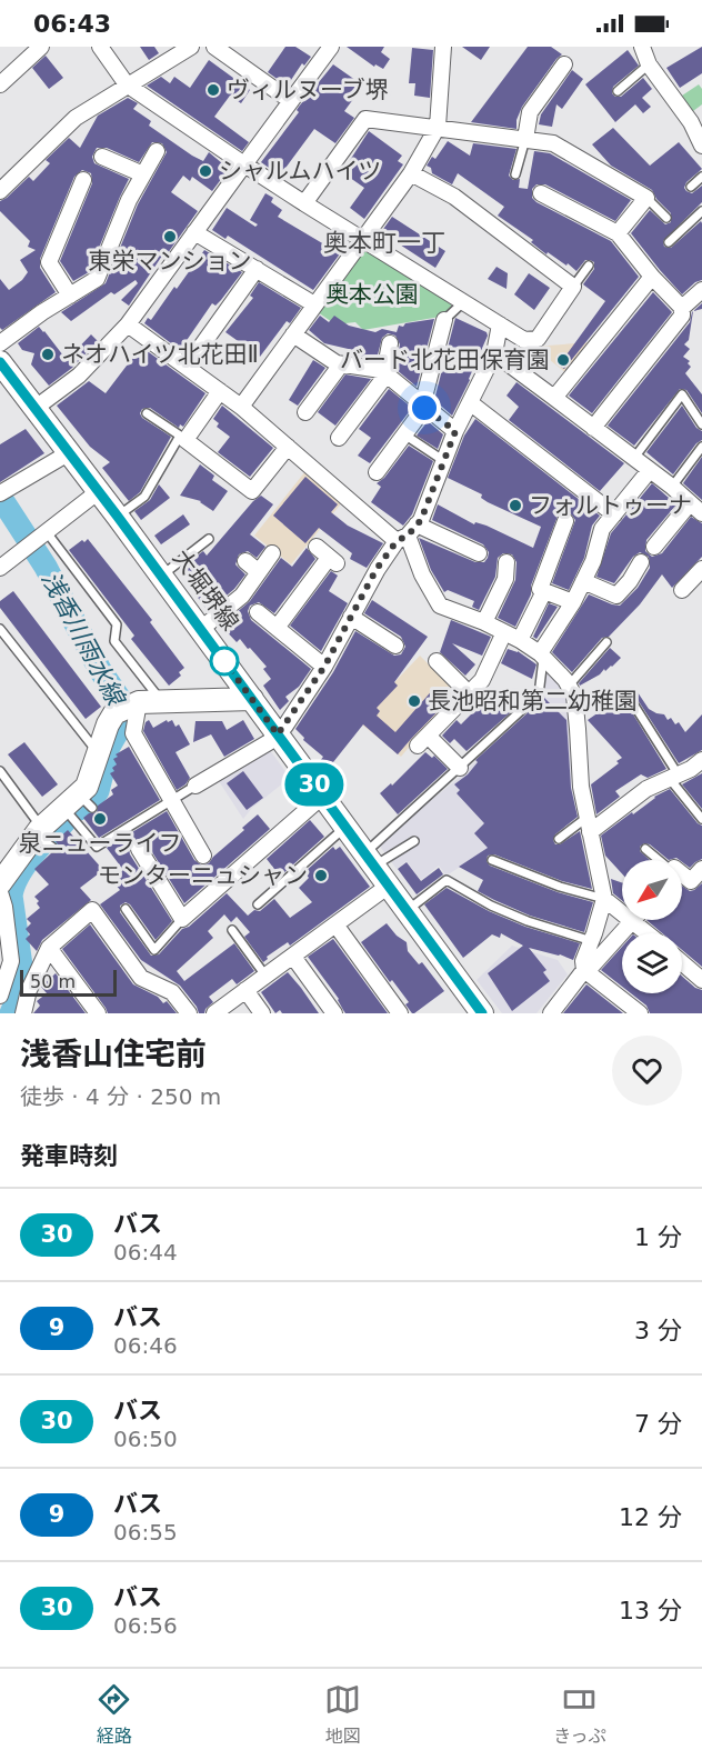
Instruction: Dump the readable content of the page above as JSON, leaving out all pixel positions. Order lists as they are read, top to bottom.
{
  "streets": {
    "main road": ["大堀堺線"]
  },
  "districts": ["奥本町一丁"],
  "water": ["浅香川雨水線"],
  "parks": ["奥本公園"],
  "places": [
    "ヴィルヌーブ堺",
    "シャルムハイツ",
    "東栄マンション",
    "ネオハイツ北花田Ⅱ",
    "バード北花田保育園",
    "フォルトゥーナ",
    "長池昭和第二幼稚園",
    "泉ニューライフ",
    "モンターニュシャン"
  ],
  "lines": ["bus line 30"],
  "scale_bar": "50 m",
  "north": "bottom left",
  "page": {
    "status": "06:43",
    "on_map": "30",
    "scale": "50 m",
    "heading": [
      ["浅香山住宅前", "徒歩 · 4 分 · 250 m"],
      "発車時刻"
    ],
    "list": [
      {
        "mark": "30",
        "name": "バス",
        "note": "06:44",
        "value": "1 分"
      },
      {
        "mark": "9",
        "name": "バス",
        "note": "06:46",
        "value": "3 分"
      },
      {
        "mark": "30",
        "name": "バス",
        "note": "06:50",
        "value": "7 分"
      },
      {
        "mark": "9",
        "name": "バス",
        "note": "06:55",
        "value": "12 分"
      },
      {
        "mark": "30",
        "name": "バス",
        "note": "06:56",
        "value": "13 分"
      }
    ],
    "tabs": ["経路", "地図", "きっぷ"]
  }
}
